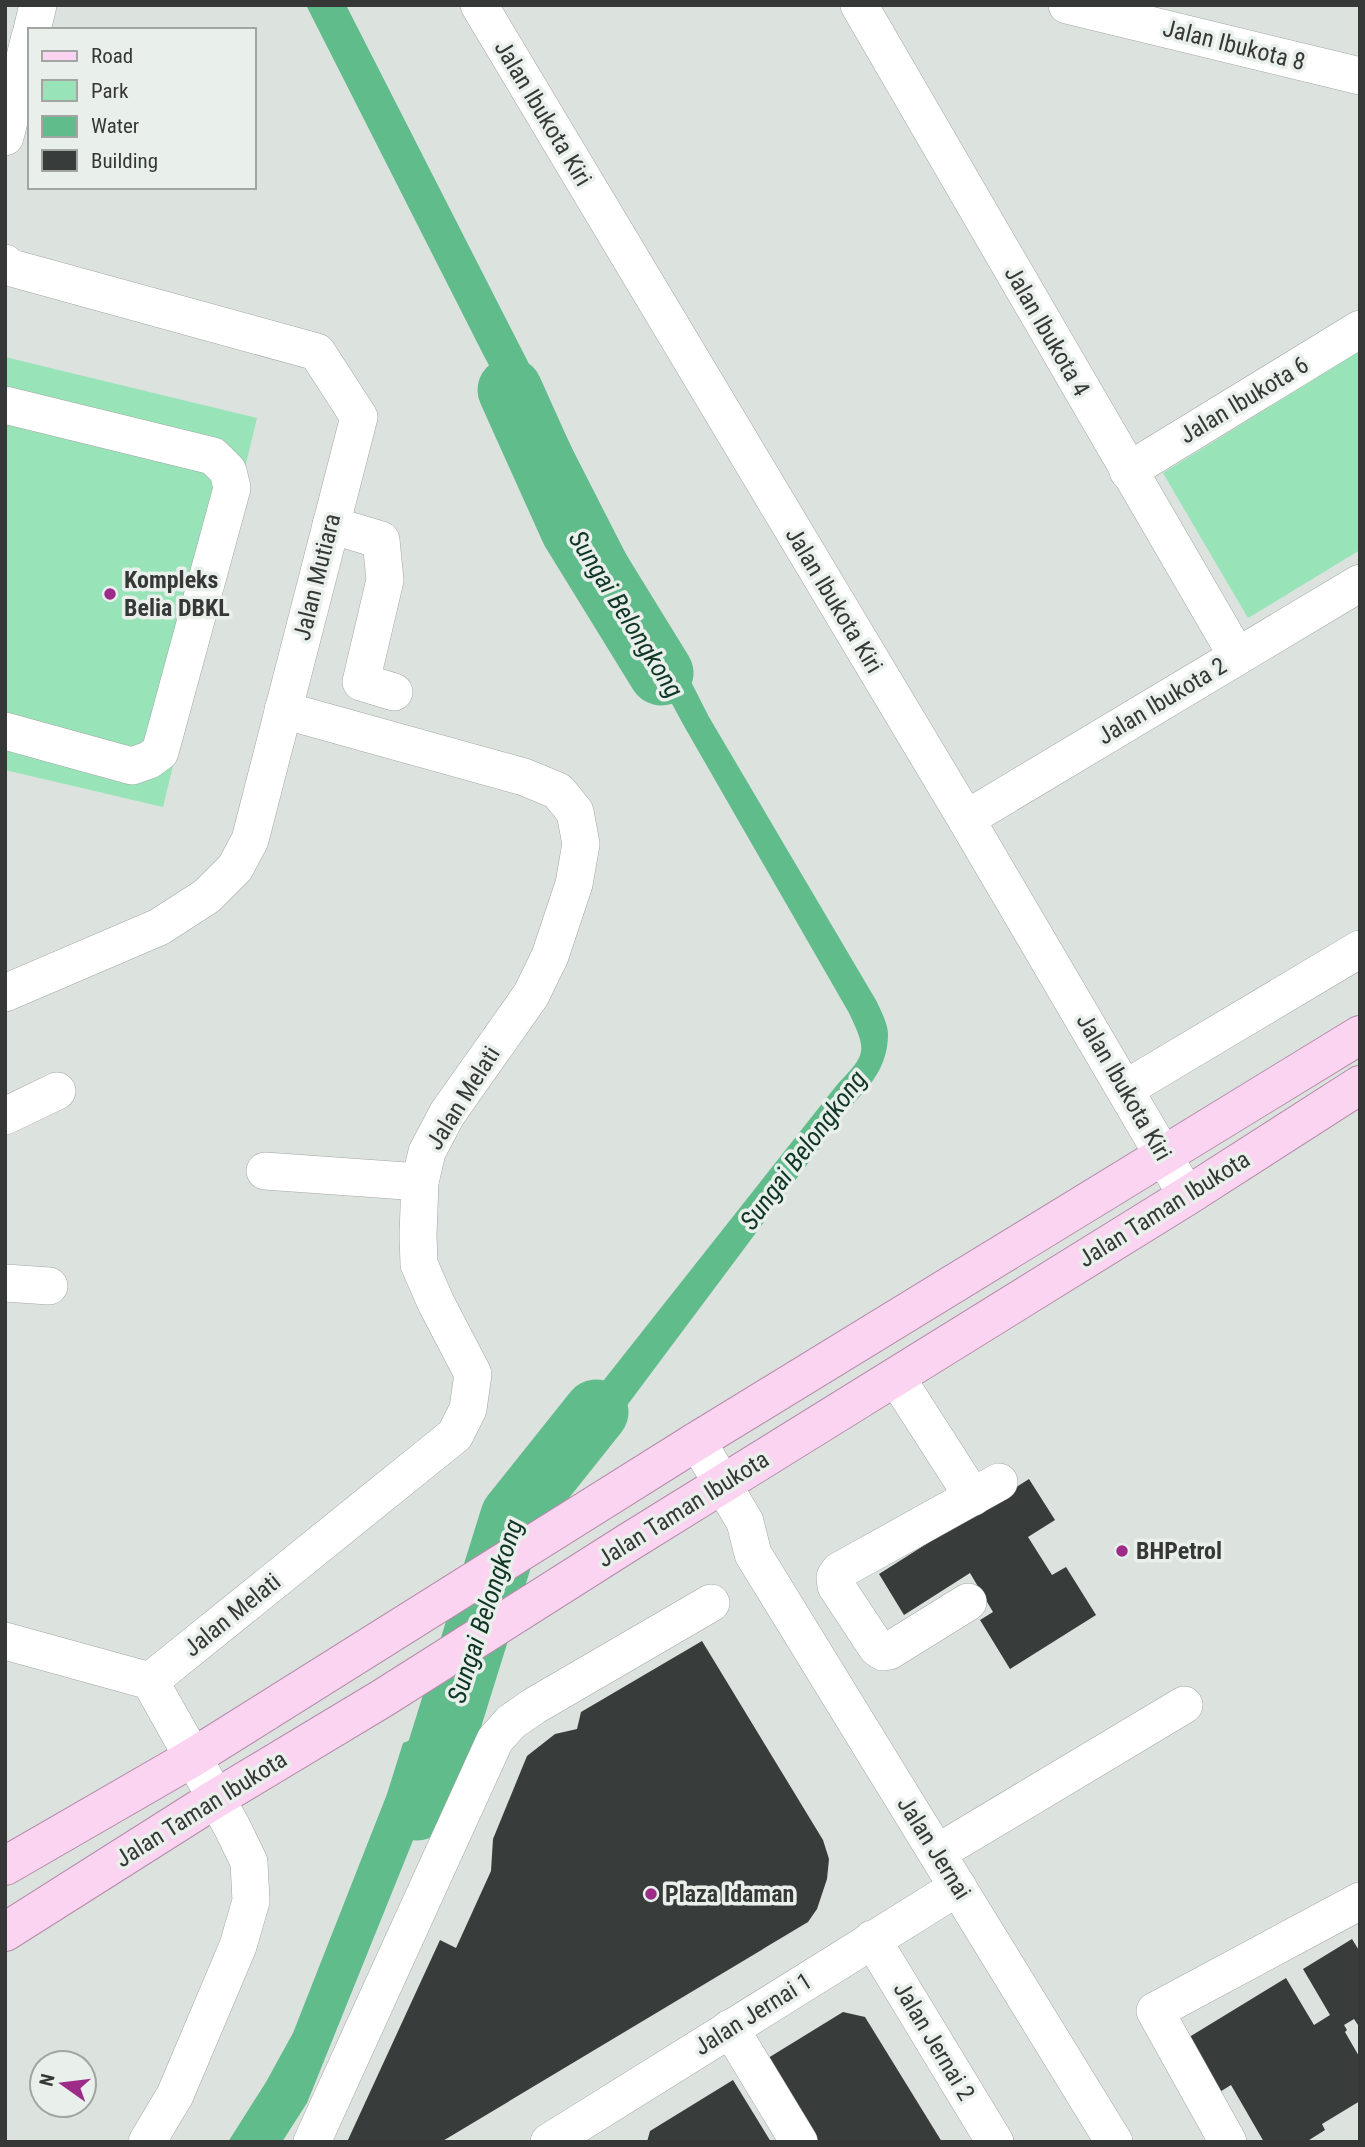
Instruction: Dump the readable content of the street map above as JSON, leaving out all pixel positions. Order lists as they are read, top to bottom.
{
  "streets": {
    "main road": ["Jalan Taman Ibukota"],
    "street": [
      "Jalan Ibukota 8",
      "Jalan Ibukota Kiri",
      "Jalan Ibukota 4",
      "Jalan Ibukota 6",
      "Jalan Mutiara",
      "Jalan Ibukota 2",
      "Jalan Melati",
      "Jalan Jernai",
      "Jalan Jernai 1",
      "Jalan Jernai 2"
    ]
  },
  "crossings": [
    ["Jalan Ibukota Kiri", "Jalan Ibukota 2"],
    ["Jalan Ibukota Kiri", "Jalan Taman Ibukota"],
    ["Jalan Ibukota 4", "Jalan Ibukota 6"],
    ["Jalan Ibukota 4", "Jalan Ibukota 2"],
    ["Jalan Mutiara", "Jalan Melati"],
    ["Jalan Taman Ibukota", "Jalan Jernai"],
    ["Jalan Jernai", "Jalan Jernai 1"],
    ["Jalan Jernai 1", "Jalan Jernai 2"]
  ],
  "water": ["Sungai Belongkong"],
  "places": ["Kompleks Belia DBKL", "BHPetrol", "Plaza Idaman"],
  "legend": [
    "Road",
    "Park",
    "Water",
    "Building"
  ],
  "north": "left"
}
